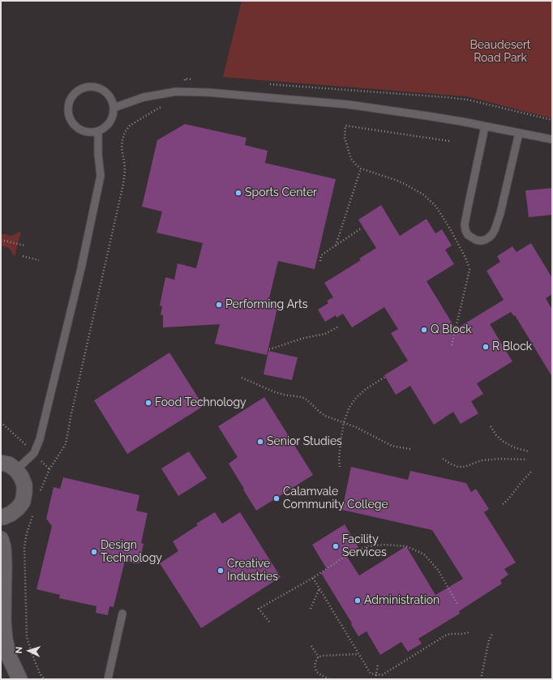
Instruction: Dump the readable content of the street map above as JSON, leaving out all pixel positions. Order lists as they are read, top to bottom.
{
  "parks": ["Beaudesert Road Park"],
  "places": [
    "Sports Center",
    "Performing Arts",
    "Q Block",
    "R Block",
    "Food Technology",
    "Senior Studies",
    "Calamvale Community College",
    "Facility Services",
    "Design Technology",
    "Creative Industries",
    "Administration"
  ],
  "north": "left"
}
